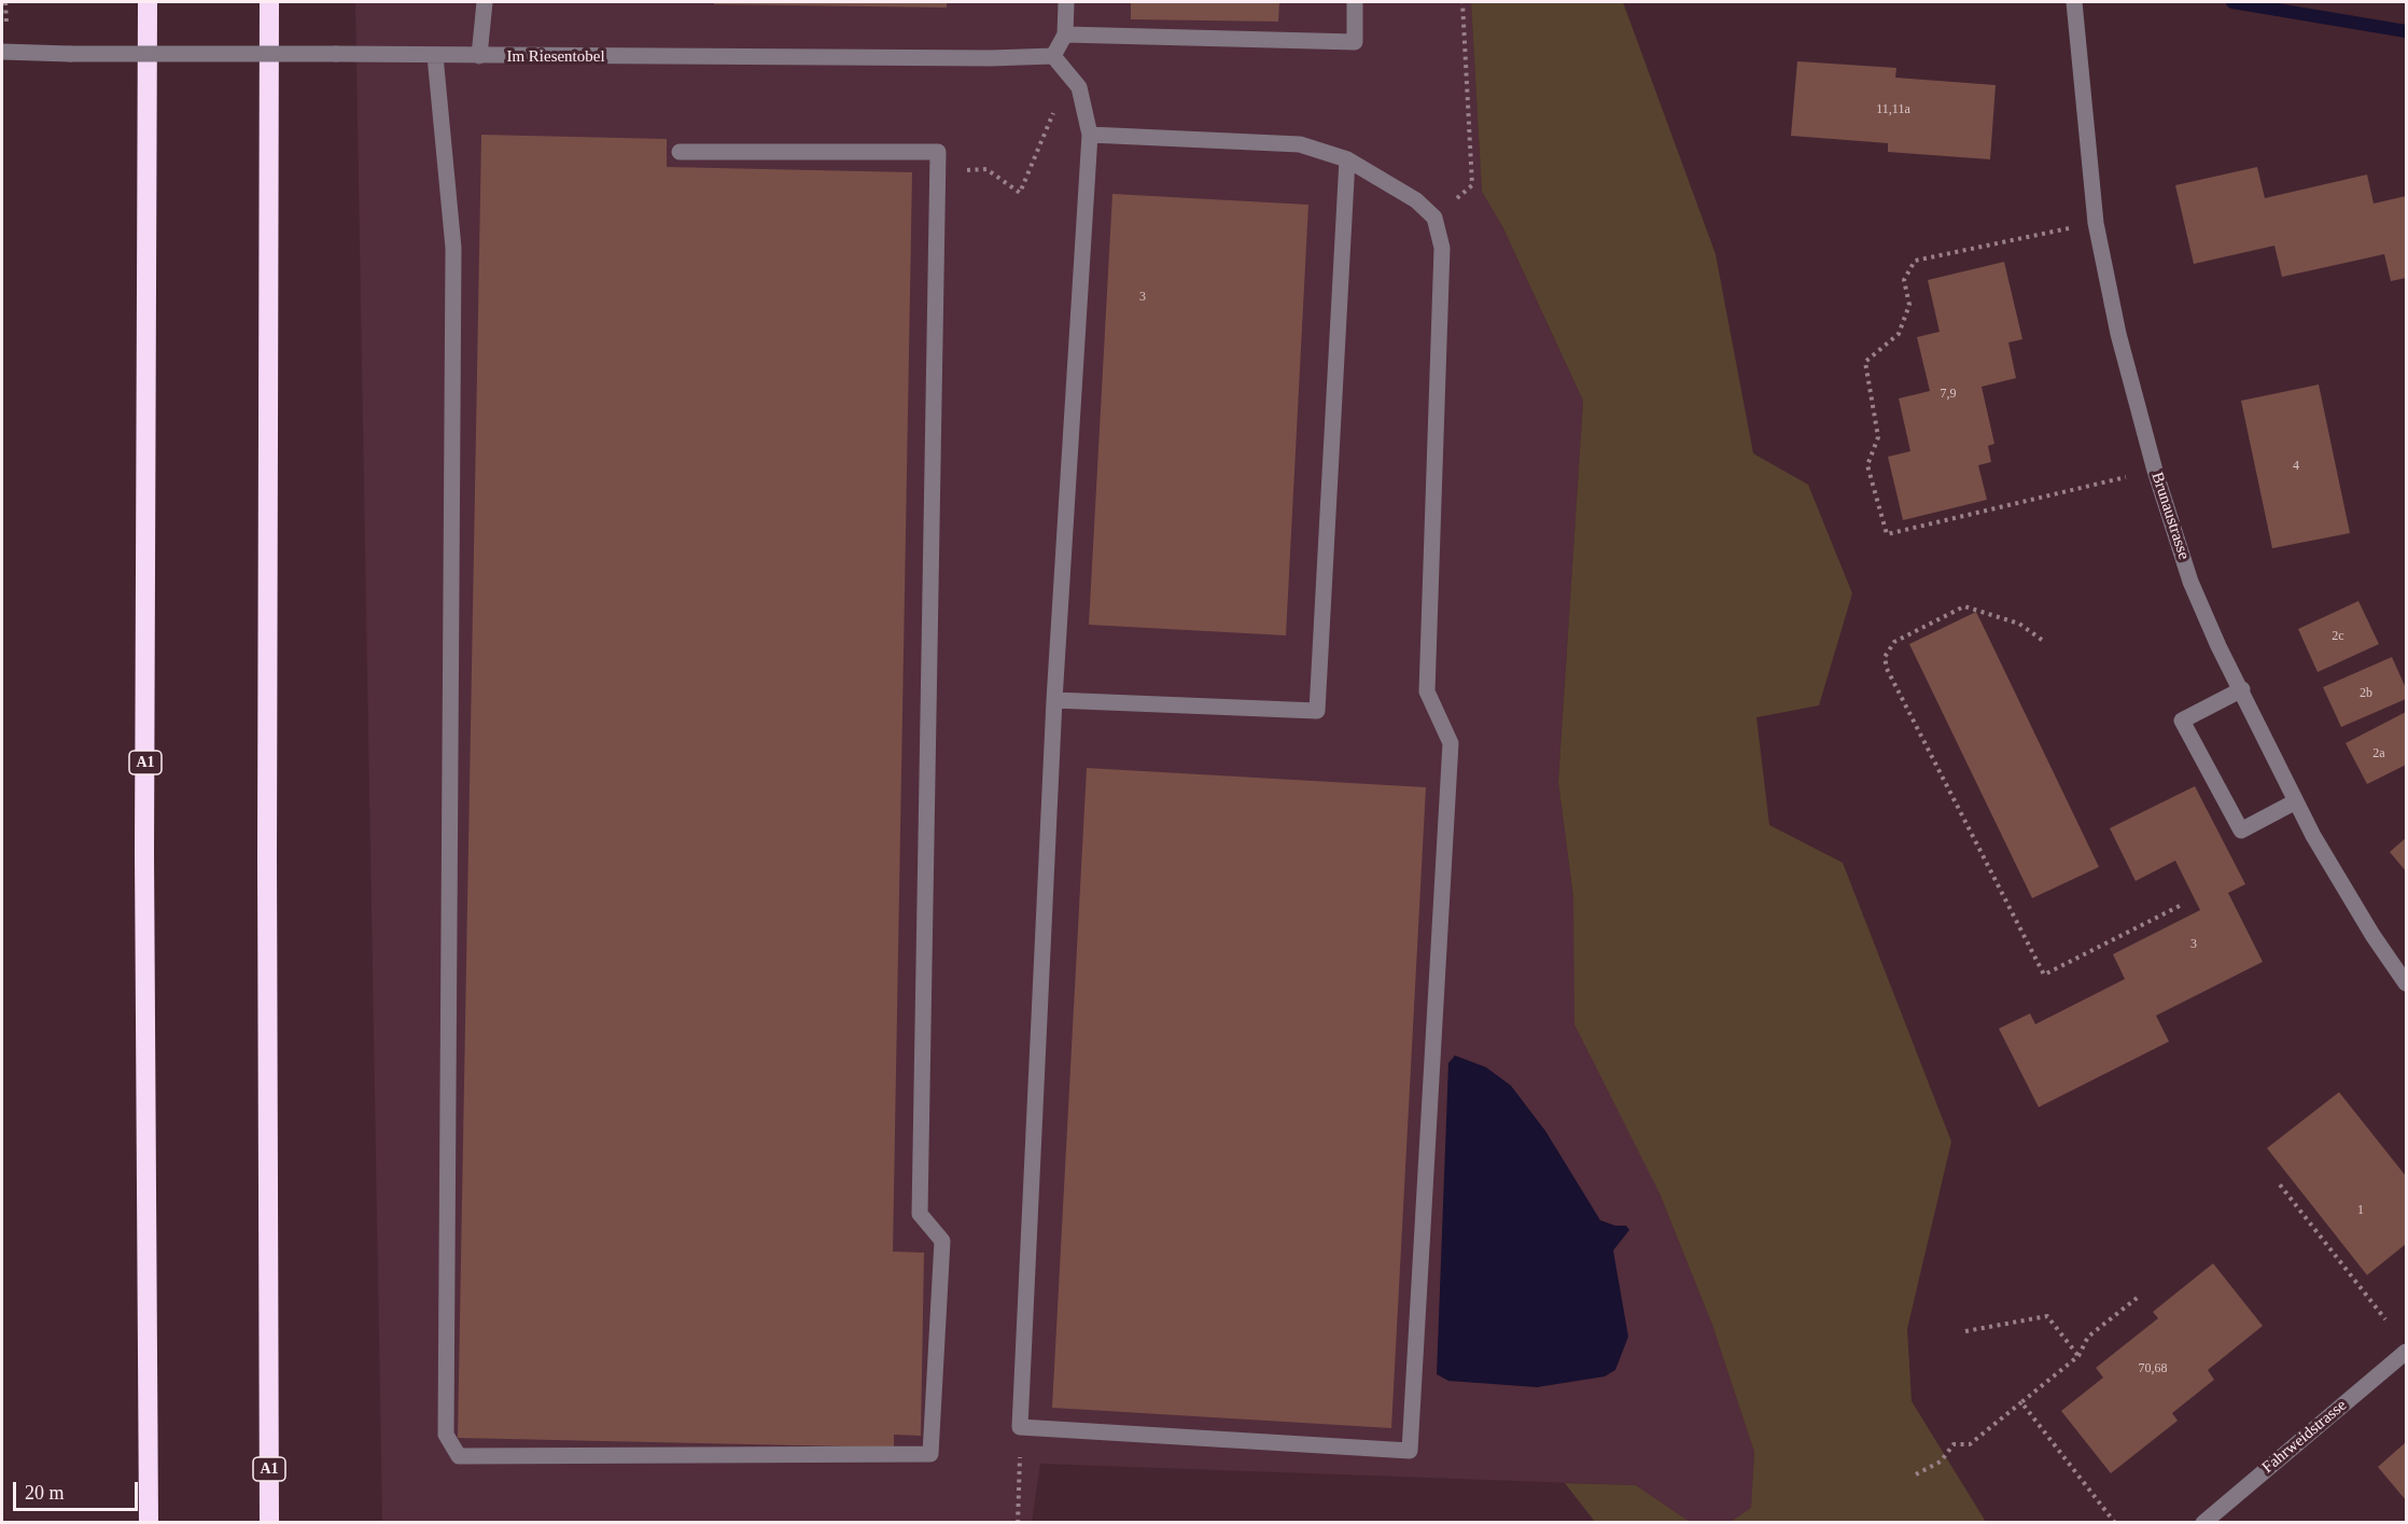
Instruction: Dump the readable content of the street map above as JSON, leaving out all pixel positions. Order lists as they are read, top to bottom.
{
  "streets": {
    "highway": ["A1"],
    "street": ["Im Riesentobel", "Brunaustrasse", "Fahrweidstrasse"]
  },
  "house_numbers": [
    "11,11a",
    "3",
    "7,9",
    "4",
    "2c",
    "2b",
    "2a",
    "3",
    "1",
    "70,68"
  ],
  "scale_bar": "20 m"
}
